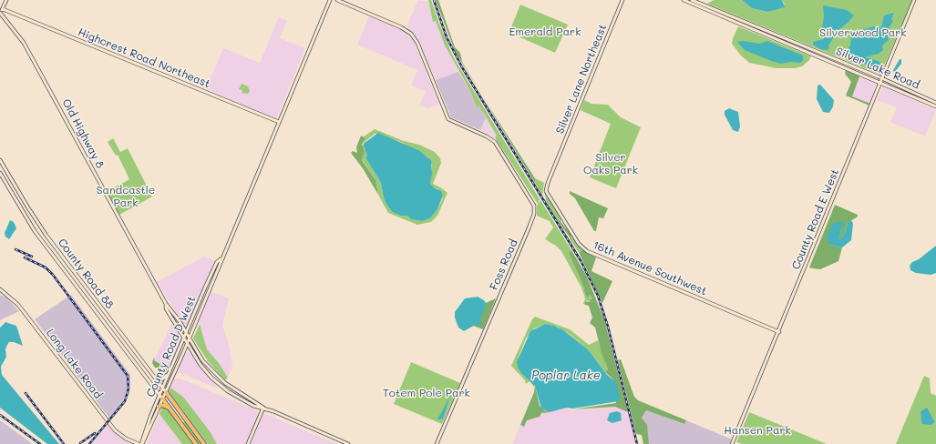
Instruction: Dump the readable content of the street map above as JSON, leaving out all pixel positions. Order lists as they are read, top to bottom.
{
  "streets": {
    "street": [
      "Highcrest Road Northeast",
      "Silver Lake Road",
      "Silver Lane Northeast",
      "Old Highway 8",
      "County Road E West",
      "Foss Road",
      "16th Avenue Southwest",
      "County Road 88",
      "County Road D West",
      "Long Lake Road"
    ]
  },
  "crossings": [
    ["Highcrest Road Northeast", "County Road D West"],
    ["Silver Lake Road", "County Road E West"],
    ["Silver Lane Northeast", "16th Avenue Southwest"],
    ["Old Highway 8", "County Road D West"],
    ["County Road E West", "16th Avenue Southwest"],
    ["County Road 88", "County Road D West"]
  ],
  "water": ["Poplar Lake"],
  "parks": [
    "Emerald Park",
    "Silverwood Park",
    "Silver Oaks Park",
    "Sandcastle Park",
    "Totem Pole Park",
    "Hansen Park"
  ]
}
